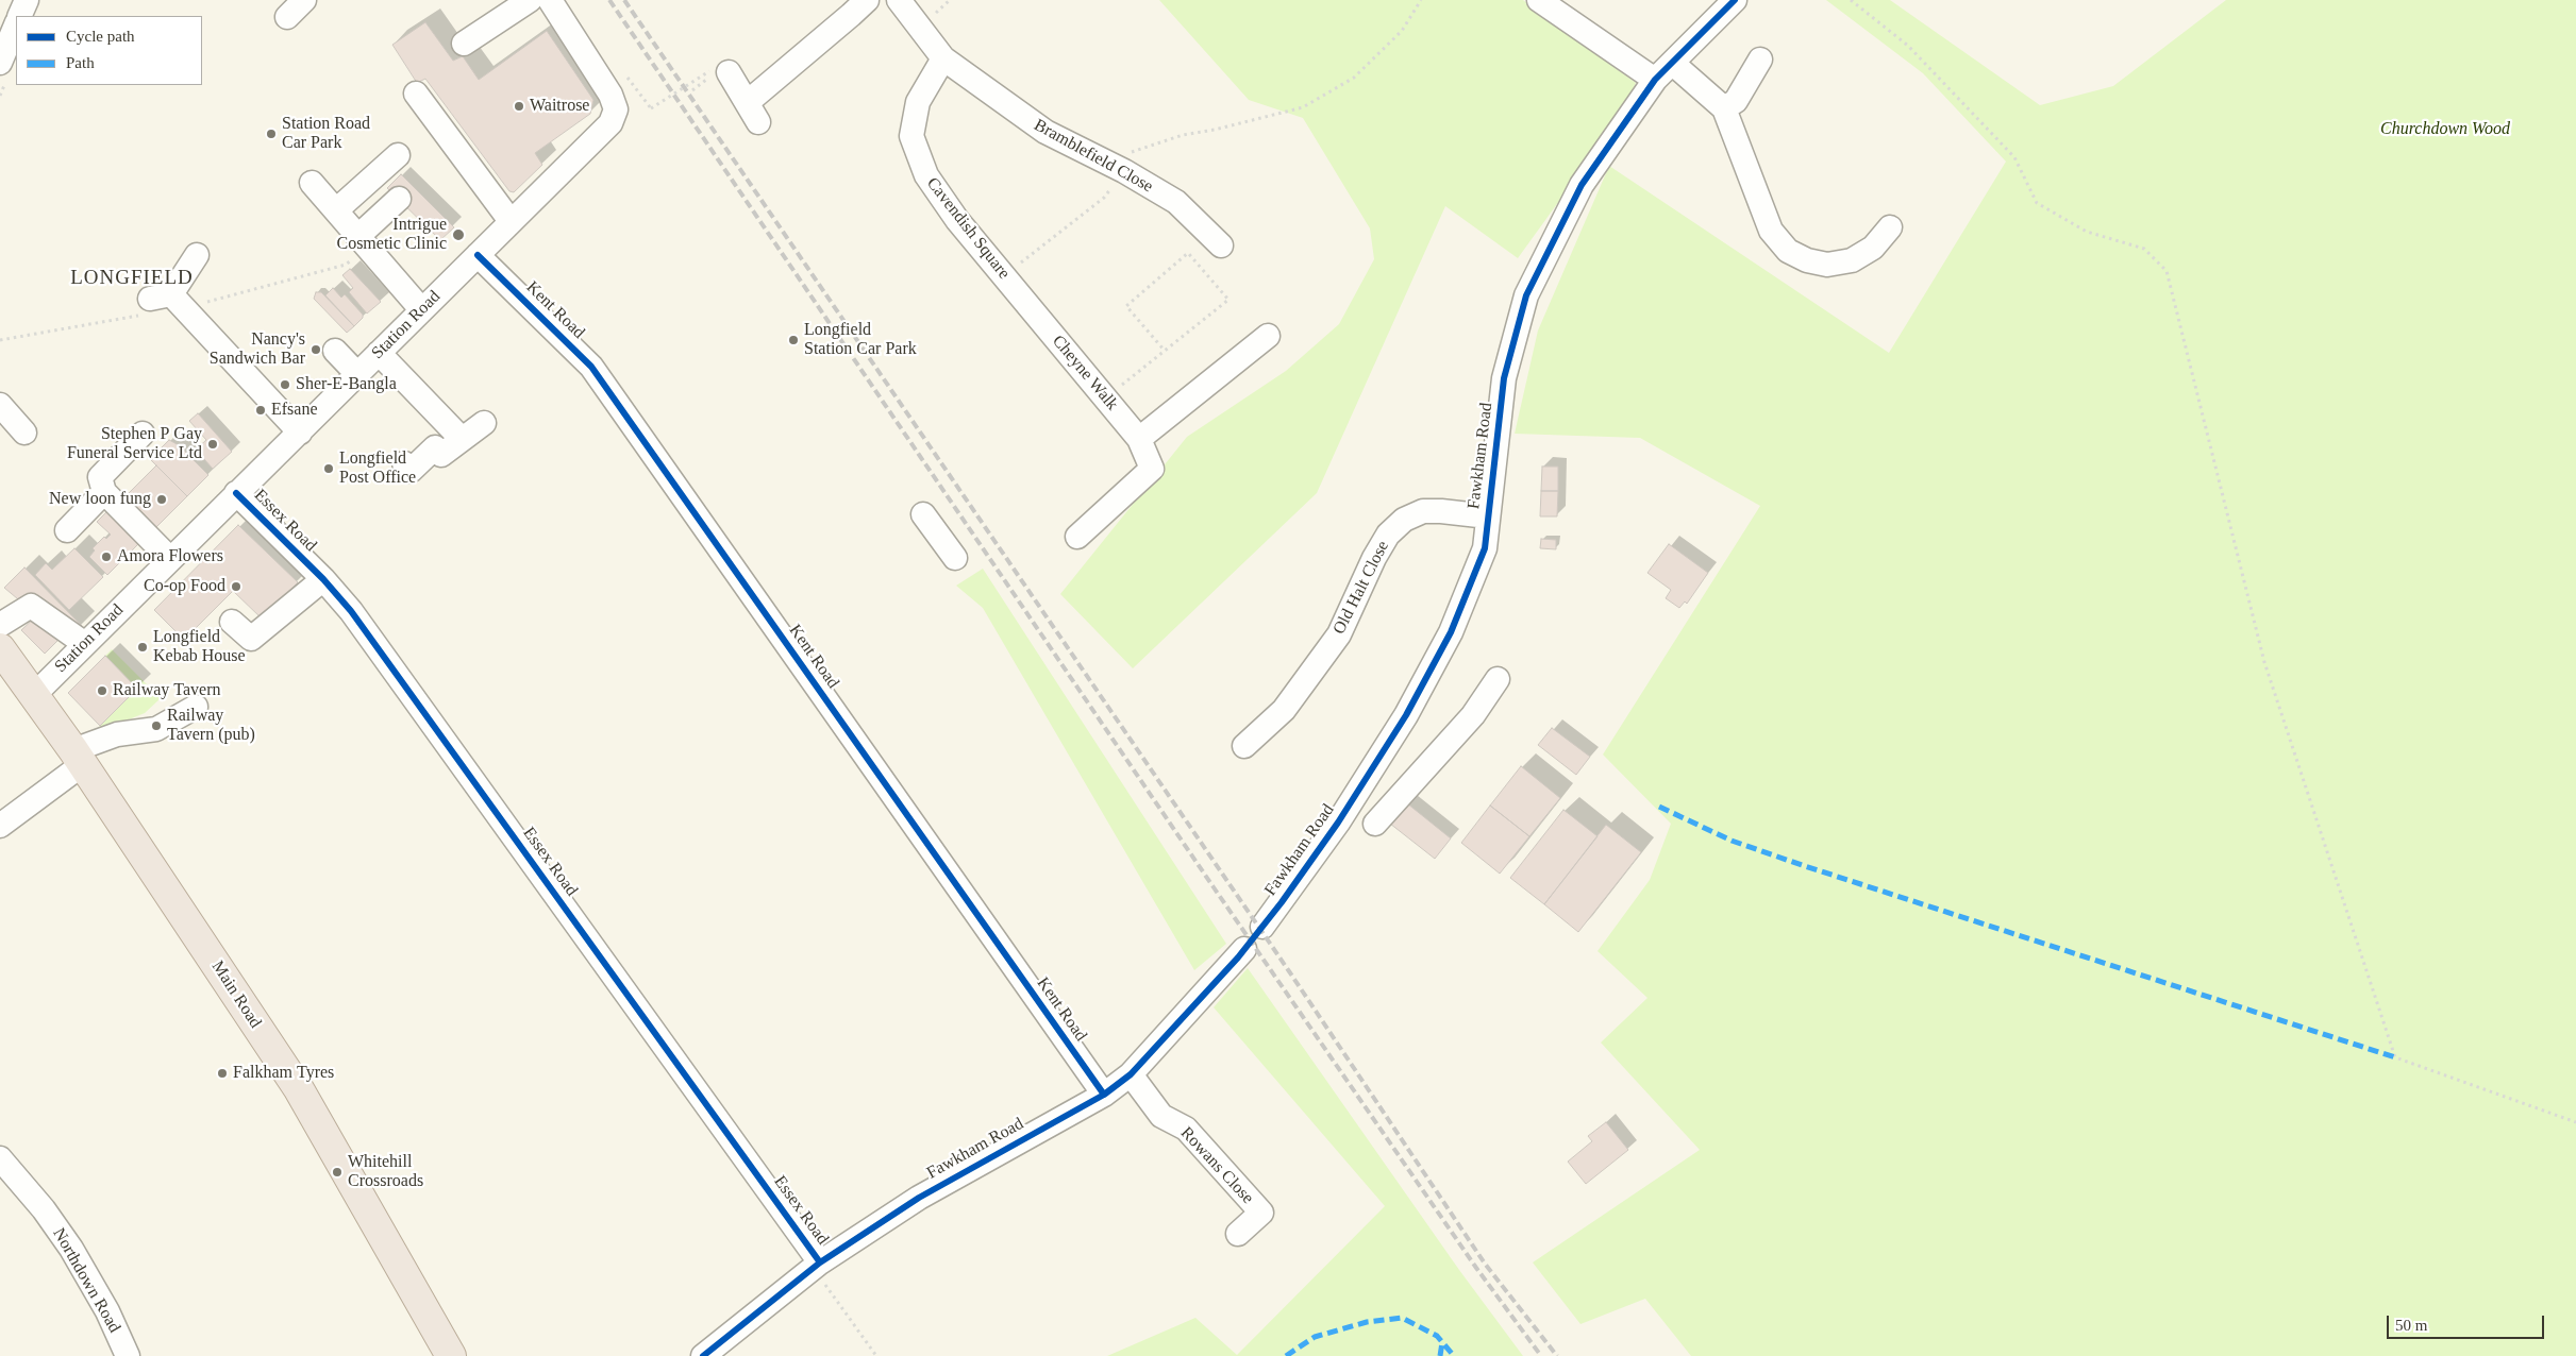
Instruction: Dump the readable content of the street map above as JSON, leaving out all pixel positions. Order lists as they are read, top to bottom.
{
  "streets": {
    "main road": ["Main Road"],
    "street": [
      "Bramblefield Close",
      "Cavendish Square",
      "Kent Road",
      "Station Road",
      "Cheyne Walk",
      "Fawkham Road",
      "Essex Road",
      "Old Halt Close",
      "Rowans Close",
      "Northdown Road"
    ]
  },
  "crossings": [
    ["Bramblefield Close", "Cavendish Square"],
    ["Cavendish Square", "Cheyne Walk"],
    ["Kent Road", "Station Road"],
    ["Kent Road", "Fawkham Road"],
    ["Station Road", "Essex Road"],
    ["Station Road", "Main Road"],
    ["Fawkham Road", "Essex Road"],
    ["Fawkham Road", "Old Halt Close"],
    ["Fawkham Road", "Rowans Close"]
  ],
  "districts": ["LONGFIELD"],
  "parks": ["Churchdown Wood"],
  "places": [
    "Waitrose",
    "Station Road Car Park",
    "Intrigue Cosmetic Clinic",
    "Longfield Station Car Park",
    "Nancy's Sandwich Bar",
    "Sher-E-Bangla",
    "Efsane",
    "Stephen P Gay Funeral Service Ltd",
    "Longfield Post Office",
    "New loon fung",
    "Amora Flowers",
    "Co-op Food",
    "Longfield Kebab House",
    "Railway Tavern",
    "Railway Tavern (pub)",
    "Falkham Tyres",
    "Whitehill Crossroads"
  ],
  "legend": ["Cycle path", "Path"],
  "scale_bar": "50 m"
}
